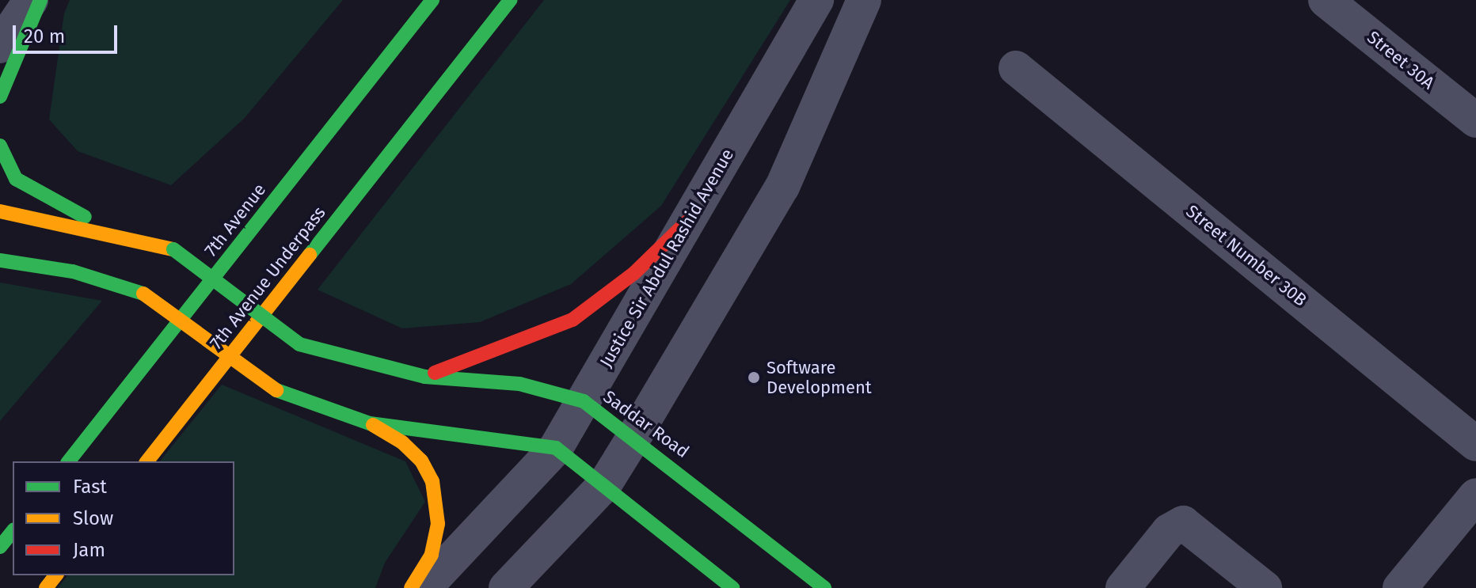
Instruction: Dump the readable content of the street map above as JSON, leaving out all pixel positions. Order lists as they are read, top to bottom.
{
  "streets": {
    "street": [
      "Street 30A",
      "7th Avenue",
      "Street Number 30B",
      "Justice Sir Abdul Rashid Avenue",
      "7th Avenue Underpass",
      "Saddar Road"
    ]
  },
  "crossings": [
    ["Justice Sir Abdul Rashid Avenue", "Saddar Road"]
  ],
  "places": ["Software Development"],
  "legend": ["Fast", "Slow", "Jam"],
  "scale_bar": "20 m"
}
